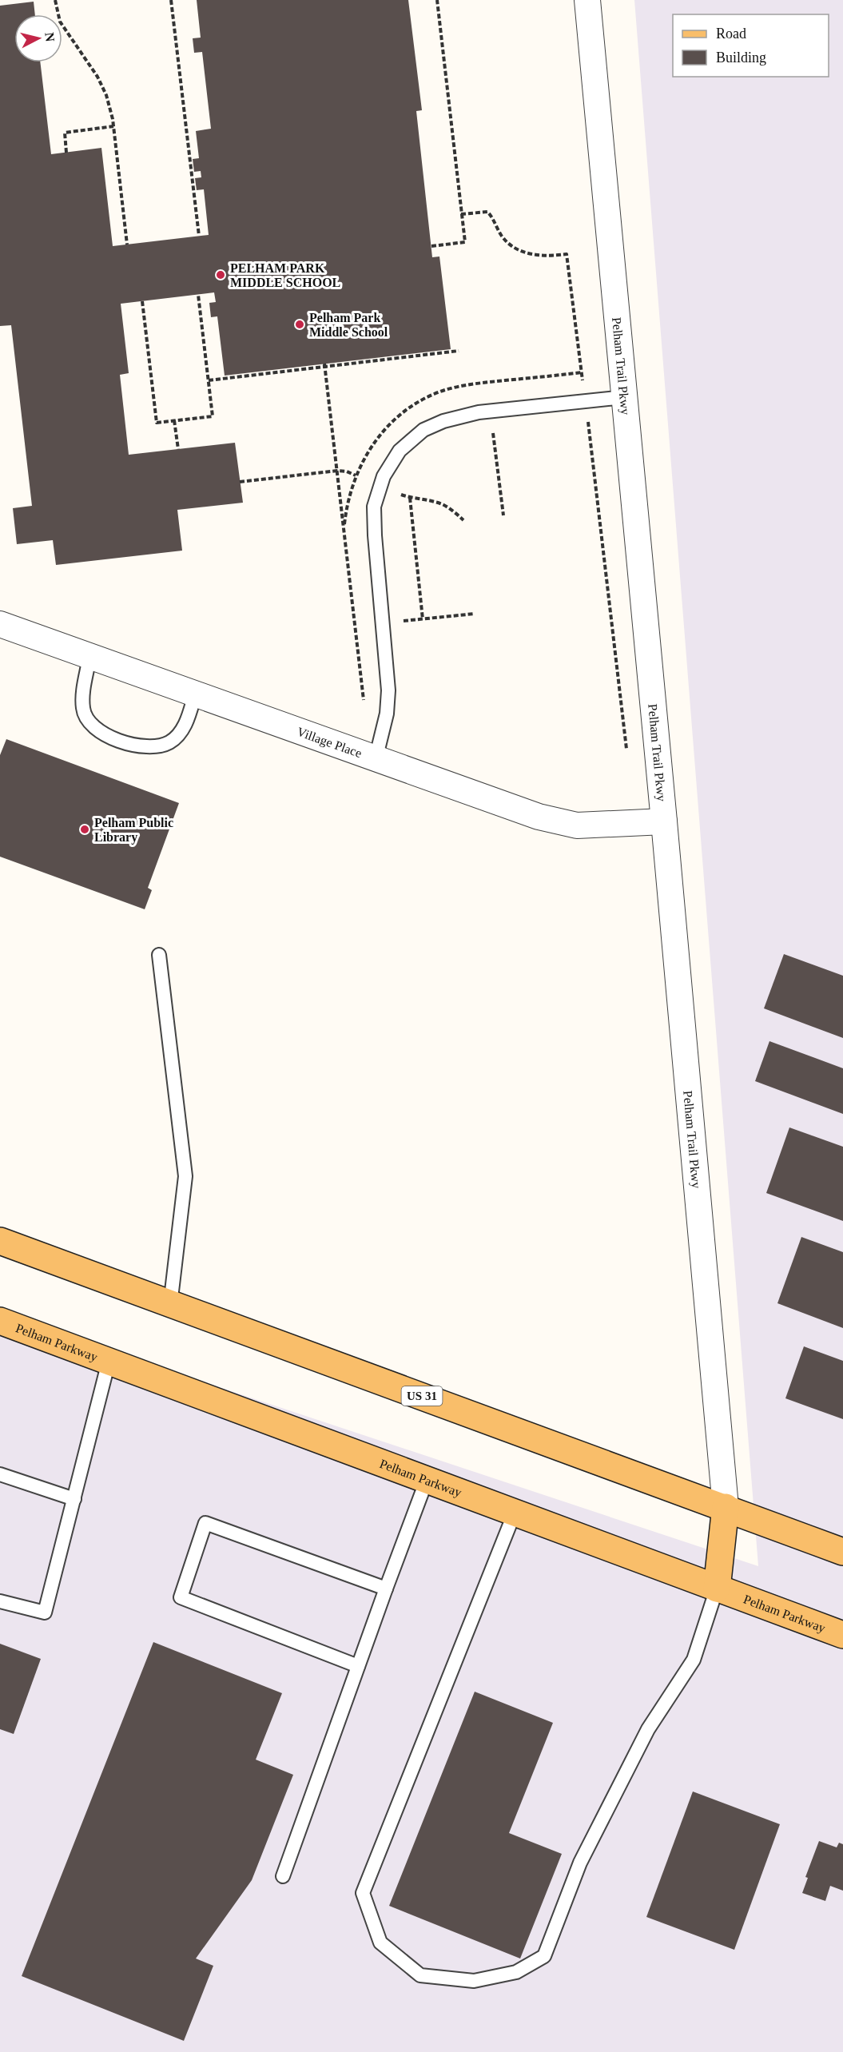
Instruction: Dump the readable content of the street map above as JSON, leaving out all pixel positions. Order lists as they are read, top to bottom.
{
  "streets": {
    "main road": ["Pelham Parkway", "US 31"],
    "street": ["Pelham Trail Pkwy", "Village Place"]
  },
  "crossings": [
    ["Pelham Trail Pkwy", "Village Place"],
    ["Pelham Trail Pkwy", "US 31"]
  ],
  "places": ["PELHAM PARK MIDDLE SCHOOL", "Pelham Park Middle School", "Pelham Public Library"],
  "legend": ["Road", "Building"],
  "north": "right"
}
